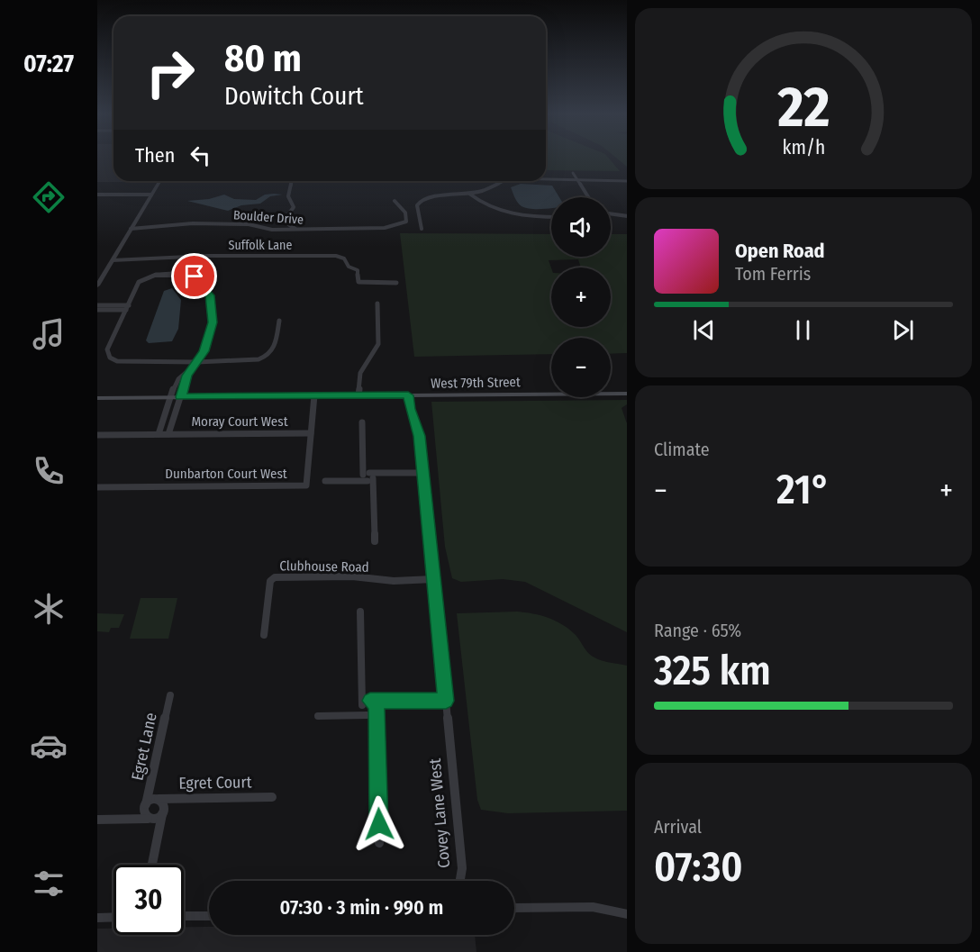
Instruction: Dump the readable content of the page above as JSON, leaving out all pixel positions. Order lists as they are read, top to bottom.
{
  "streets": {
    "main road": ["West 79th Street"],
    "street": [
      "Boulder Drive",
      "Suffolk Lane",
      "Moray Court West",
      "Dunbarton Court West",
      "Clubhouse Road",
      "Egret Lane",
      "Egret Court",
      "Covey Lane West"
    ]
  },
  "crossings": [
    ["West 79th Street", "Covey Lane West"],
    ["Moray Court West", "Dunbarton Court West"],
    ["Clubhouse Road", "Covey Lane West"],
    ["Egret Lane", "Egret Court"]
  ],
  "page": {
    "tabs": "07:27",
    "turn": ["80 m", "Dowitch Court"],
    "then": "Then",
    "map_buttons": ["+", "−"],
    "song": ["Open Road", "Tom Ferris"],
    "tile": [
      "Climate",
      ["Range · 65%", "325 km"],
      ["Arrival", "07:30"]
    ],
    "heat": ["−", "21°", "+"],
    "limit": "30",
    "trip": "07:30 · 3 min · 990 m",
    "gauge": ["22", "km/h"]
  }
}
